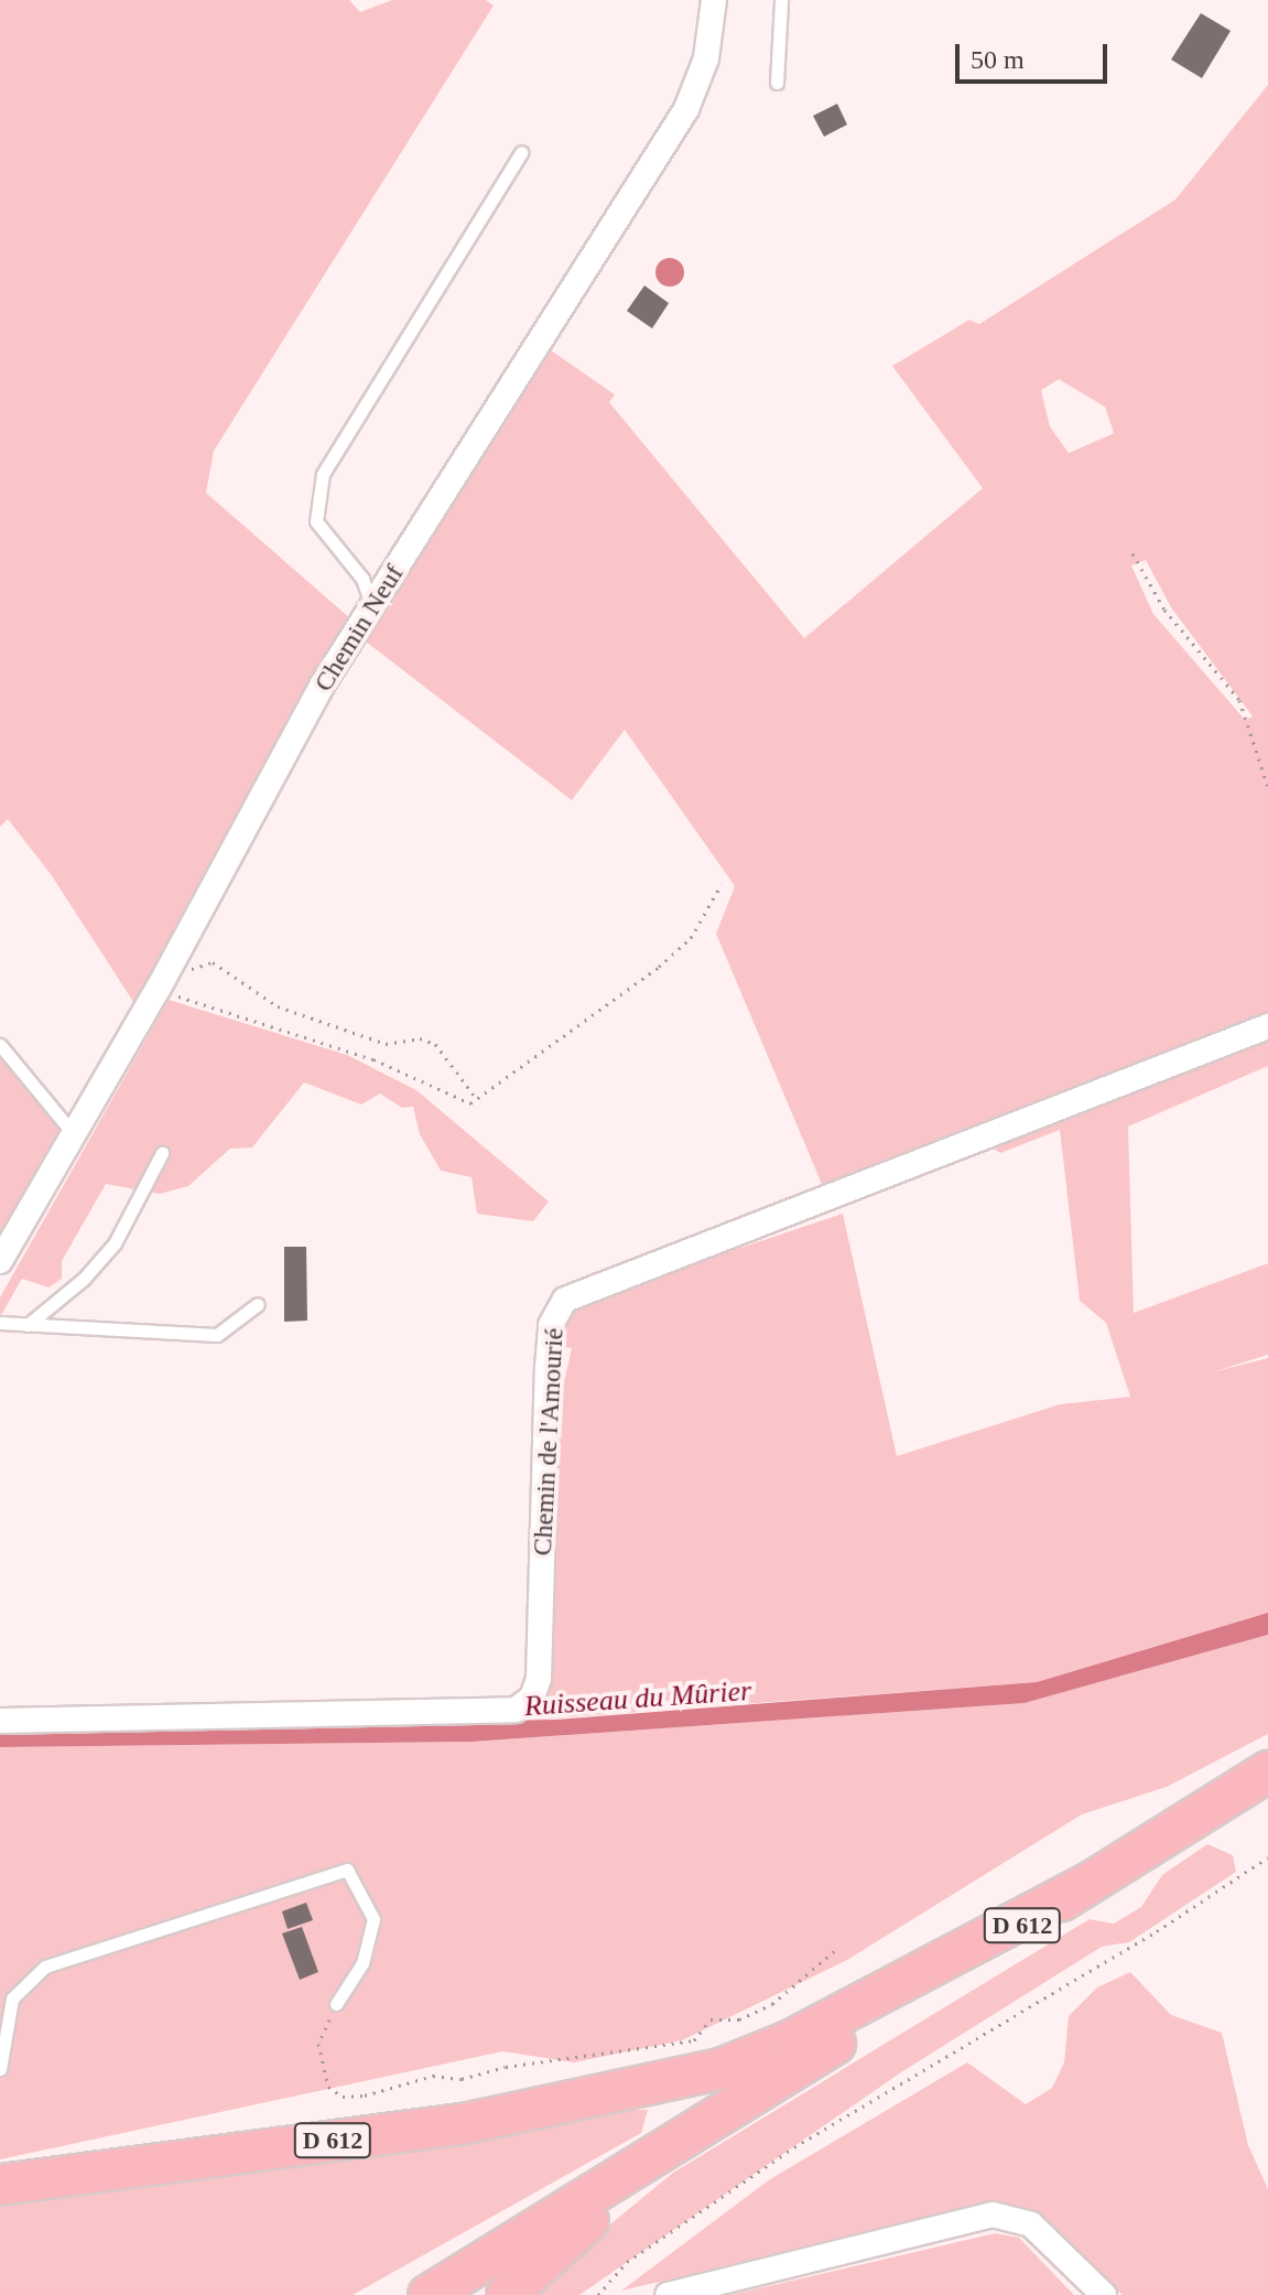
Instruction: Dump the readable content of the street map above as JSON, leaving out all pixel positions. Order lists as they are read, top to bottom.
{
  "streets": {
    "highway": ["D 612"],
    "street": ["Chemin Neuf", "Chemin de l'Amourié"]
  },
  "water": ["Ruisseau du Mûrier"],
  "scale_bar": "50 m"
}
